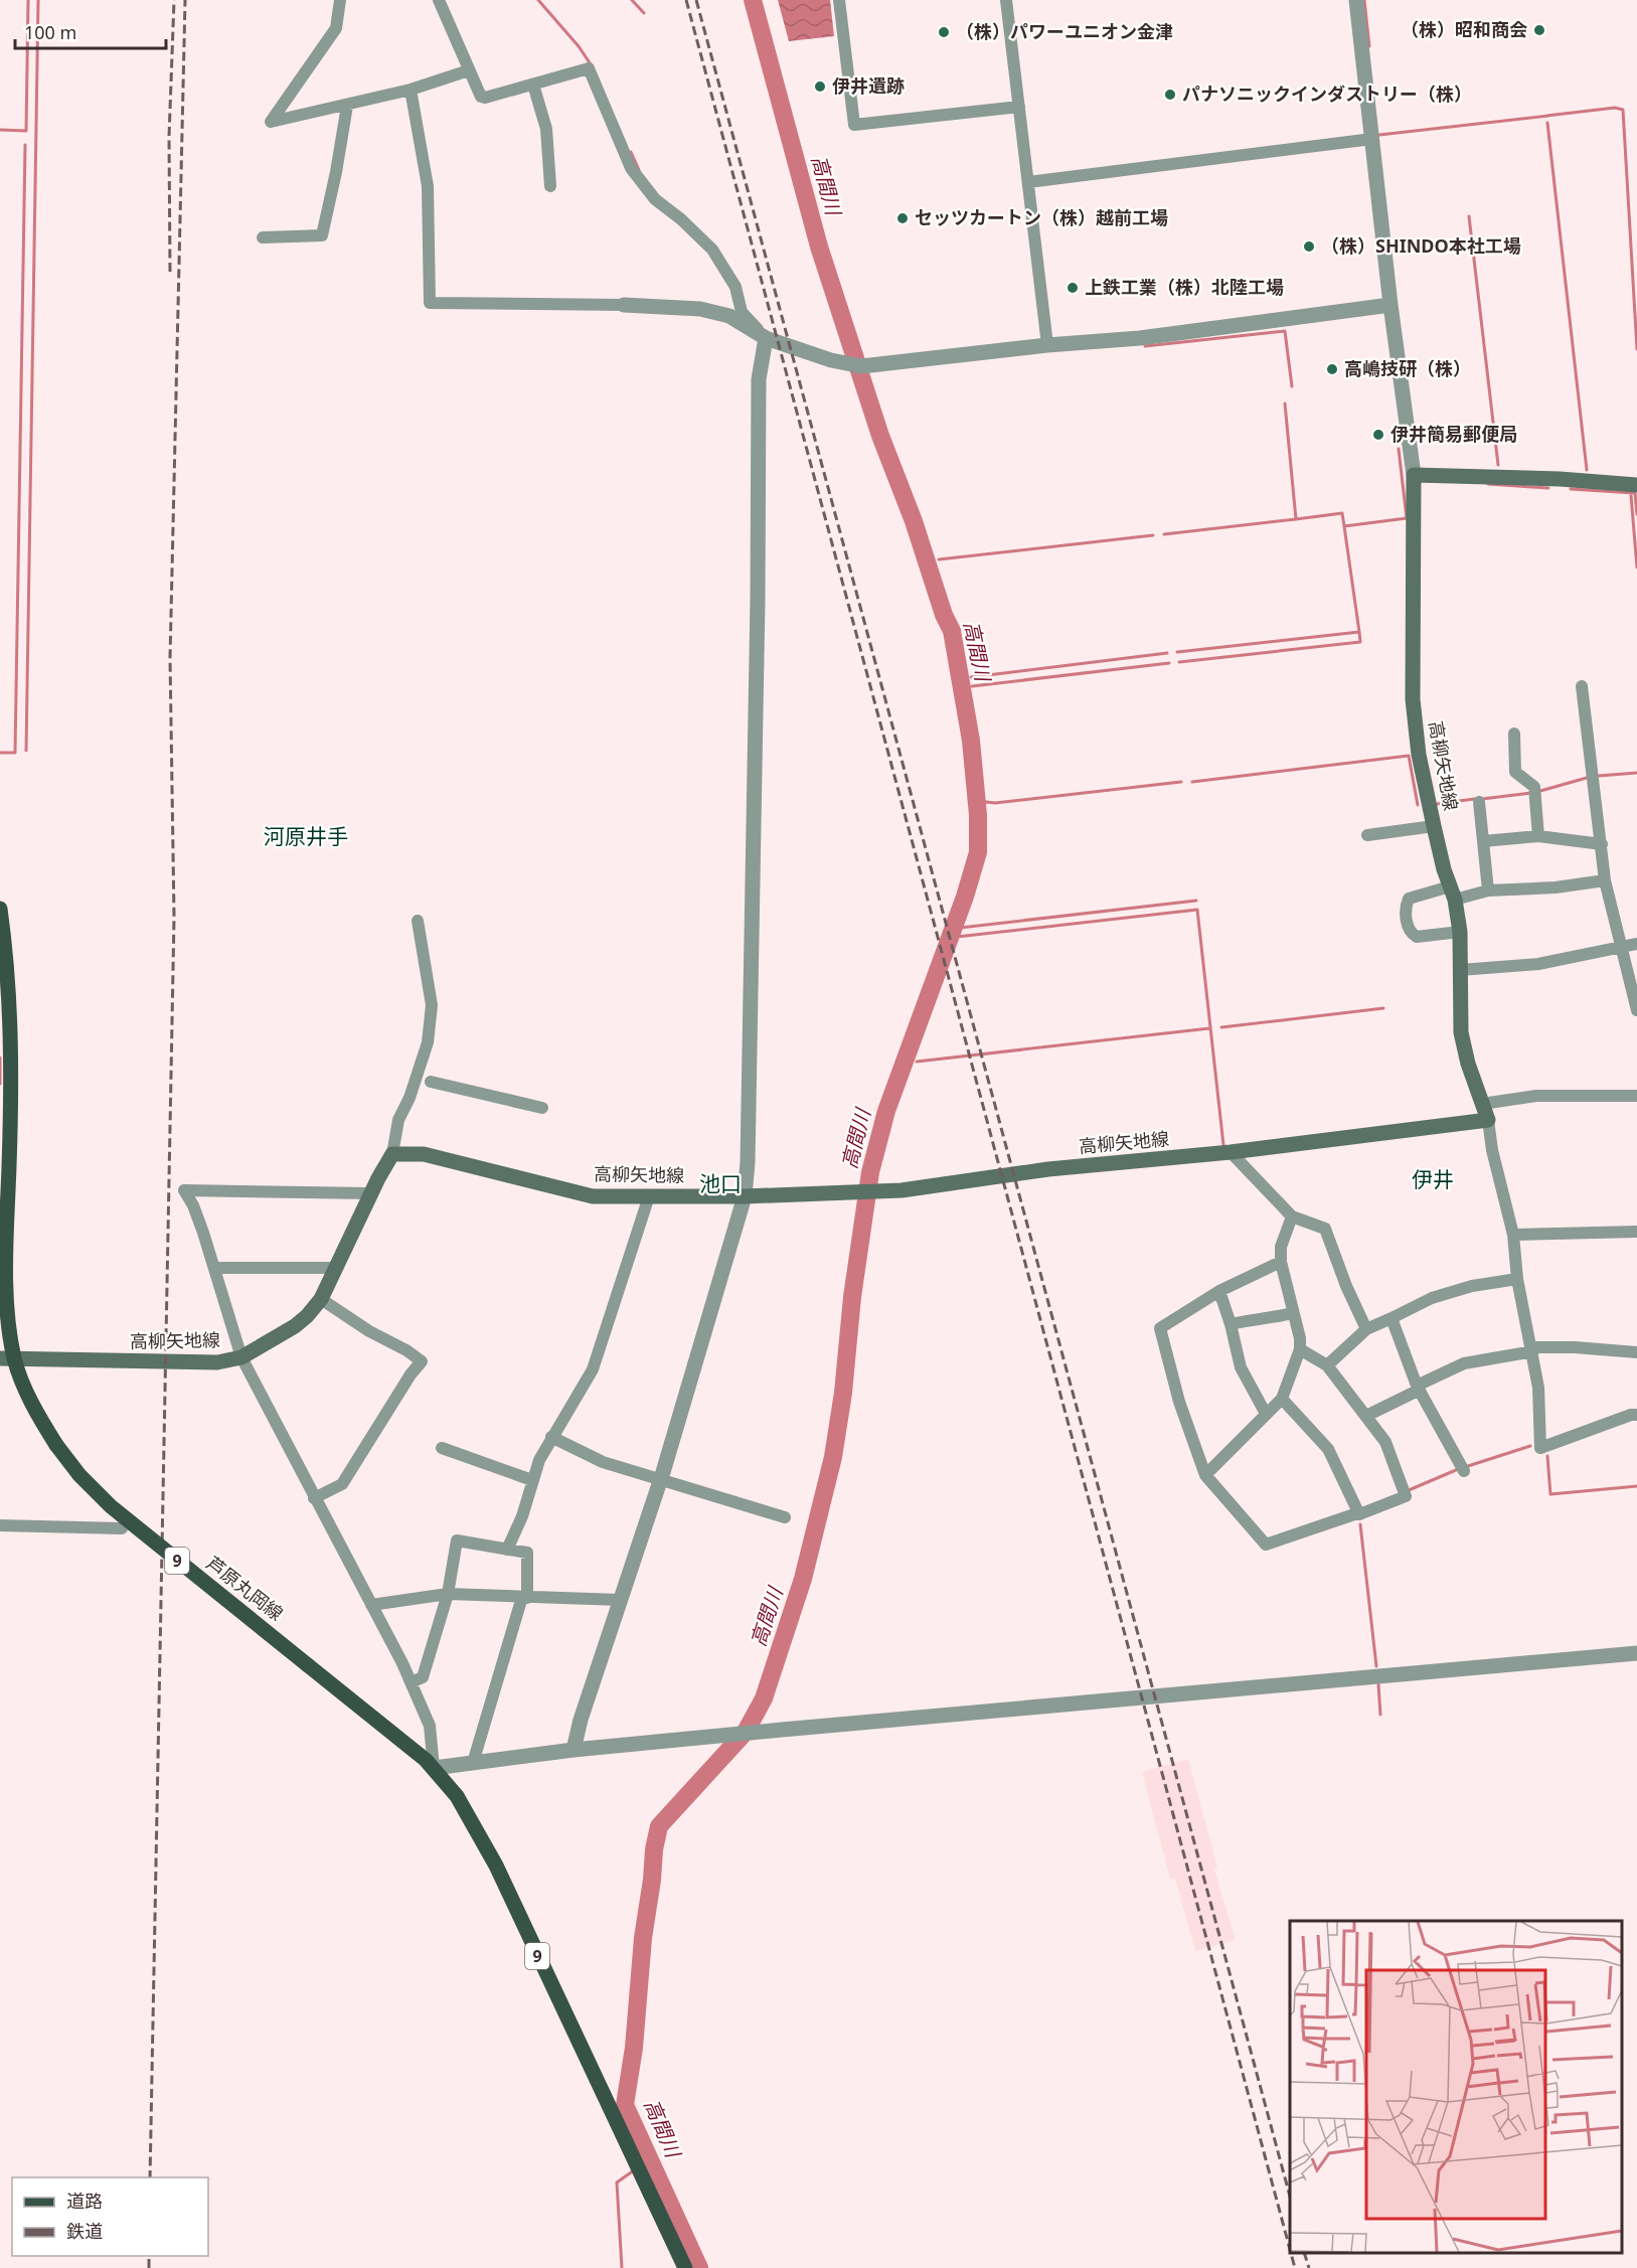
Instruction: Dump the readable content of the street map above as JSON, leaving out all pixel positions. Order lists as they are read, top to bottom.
{
  "streets": {
    "main road": ["高柳矢地線", "9", "芦原丸岡線"]
  },
  "crossings": [
    ["高柳矢地線", "9"],
    ["高柳矢地線", "芦原丸岡線"],
    ["9", "芦原丸岡線"]
  ],
  "districts": ["河原井手", "伊井", "池口"],
  "water": ["高間川"],
  "places": [
    "（株）昭和商会",
    "（株）パワーユニオン金津",
    "伊井遺跡",
    "パナソニックインダストリー（株）",
    "セッツカートン（株）越前工場",
    "（株）SHINDO本社工場",
    "上鉄工業（株）北陸工場",
    "高嶋技研（株）",
    "伊井簡易郵便局"
  ],
  "legend": ["道路", "鉄道"],
  "scale_bar": "100 m"
}
